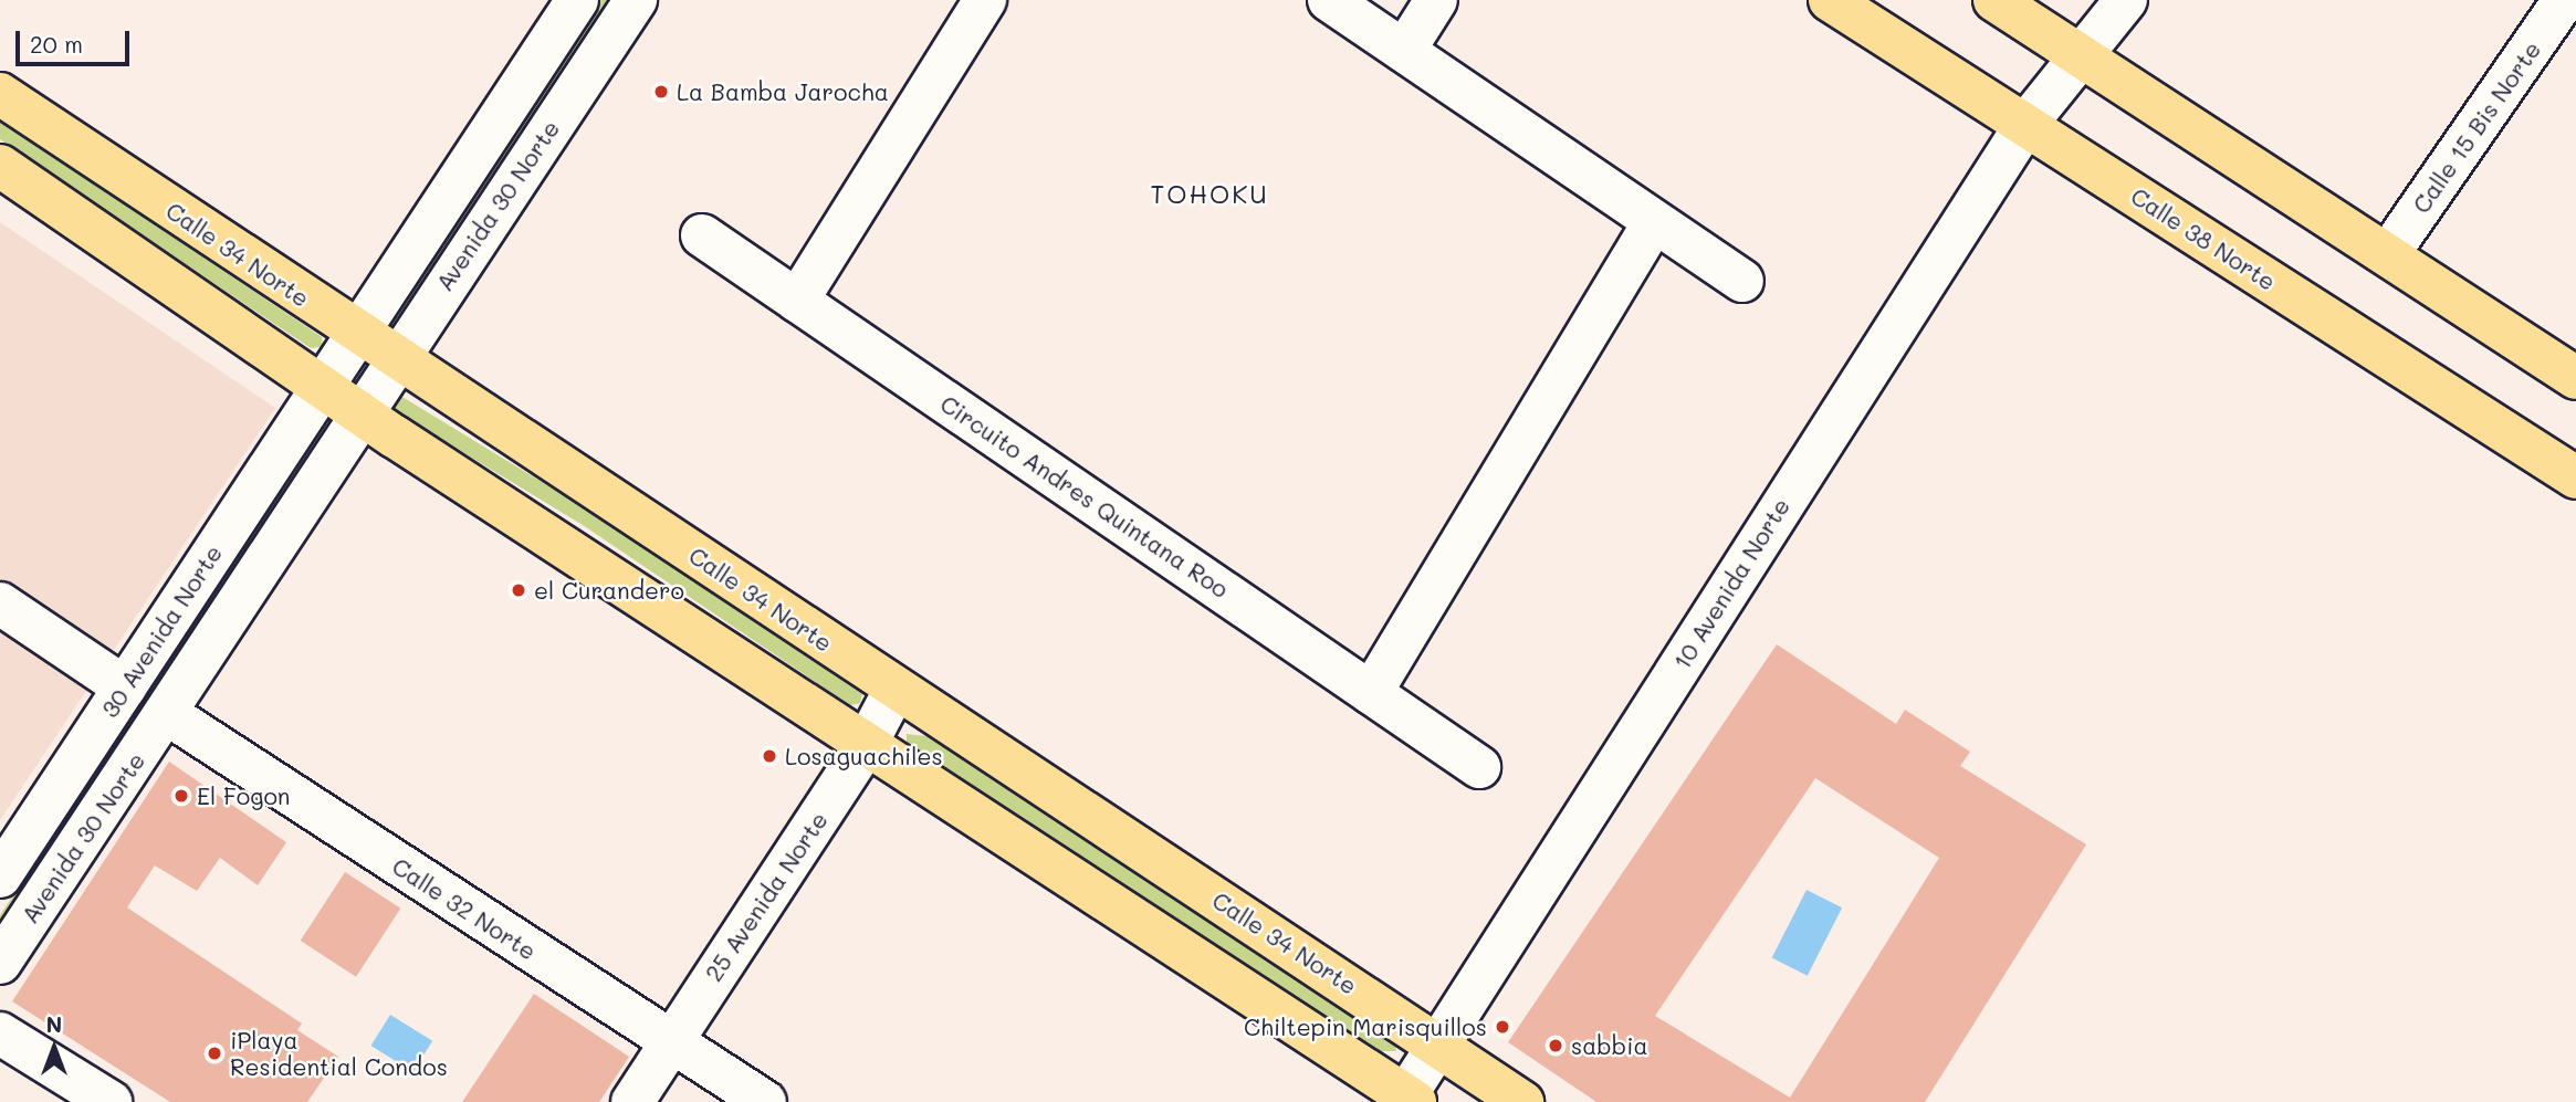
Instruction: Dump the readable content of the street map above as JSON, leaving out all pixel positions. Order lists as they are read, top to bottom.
{
  "streets": {
    "main road": ["Calle 38 Norte", "Calle 34 Norte"],
    "street": [
      "Calle 15 Bis Norte",
      "Avenida 30 Norte",
      "Circuito Andres Quintana Roo",
      "10 Avenida Norte",
      "30 Avenida Norte",
      "25 Avenida Norte",
      "Calle 32 Norte"
    ]
  },
  "crossings": [
    ["Avenida 30 Norte", "Calle 34 Norte"],
    ["Avenida 30 Norte", "30 Avenida Norte"],
    ["Avenida 30 Norte", "Calle 32 Norte"],
    ["Calle 38 Norte", "10 Avenida Norte"],
    ["Calle 34 Norte", "10 Avenida Norte"],
    ["Calle 34 Norte", "25 Avenida Norte"],
    ["30 Avenida Norte", "Calle 32 Norte"],
    ["25 Avenida Norte", "Calle 32 Norte"]
  ],
  "districts": ["TOHOKU"],
  "places": [
    "La Bamba Jarocha",
    "el Curandero",
    "Losaguachiles",
    "El Fogon",
    "Chiltepin Marisquillos",
    "sabbia",
    "iPlaya Residential Condos"
  ],
  "scale_bar": "20 m",
  "north": "top"
}
